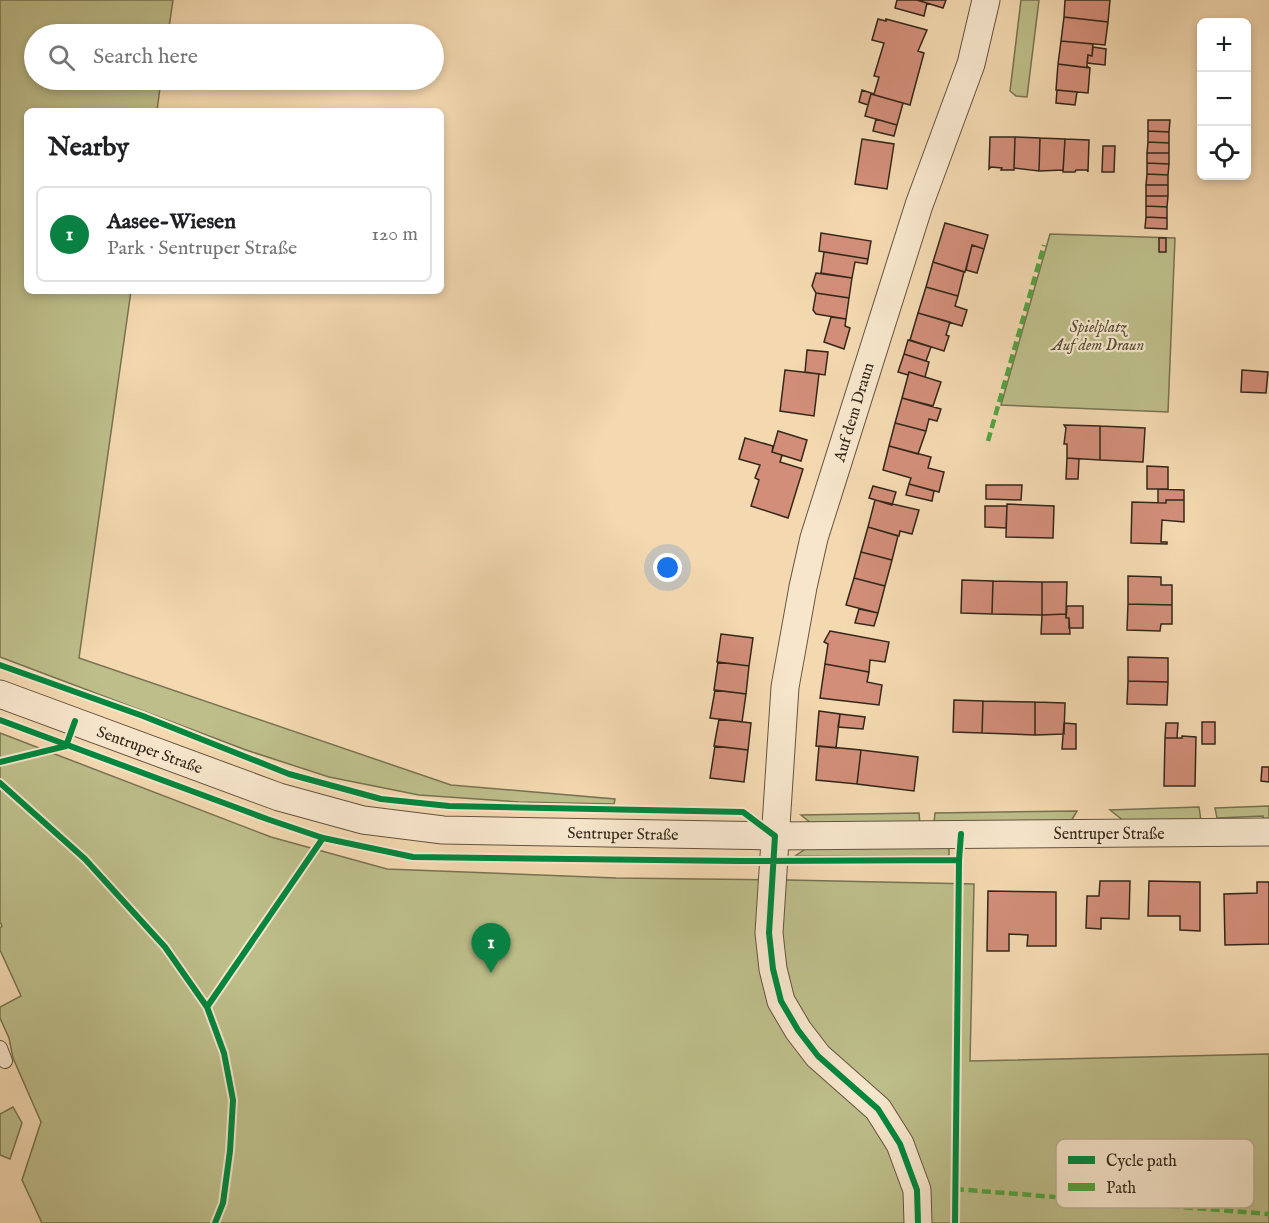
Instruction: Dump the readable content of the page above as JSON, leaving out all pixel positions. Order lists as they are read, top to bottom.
{
  "streets": {
    "street": ["Auf dem Draun", "Sentruper Straße"]
  },
  "crossings": [
    ["Auf dem Draun", "Sentruper Straße"]
  ],
  "parks": ["Spielplatz Auf dem Draun"],
  "legend": ["Cycle path", "Path"],
  "page": {
    "map_buttons": ["+", "−"],
    "search": "Search here",
    "heading": "Nearby",
    "list": [
      {
        "mark": "1",
        "name": "Aasee-Wiesen",
        "note": "Park · Sentruper Straße",
        "value": "120 m"
      }
    ],
    "pins": "1"
  }
}
